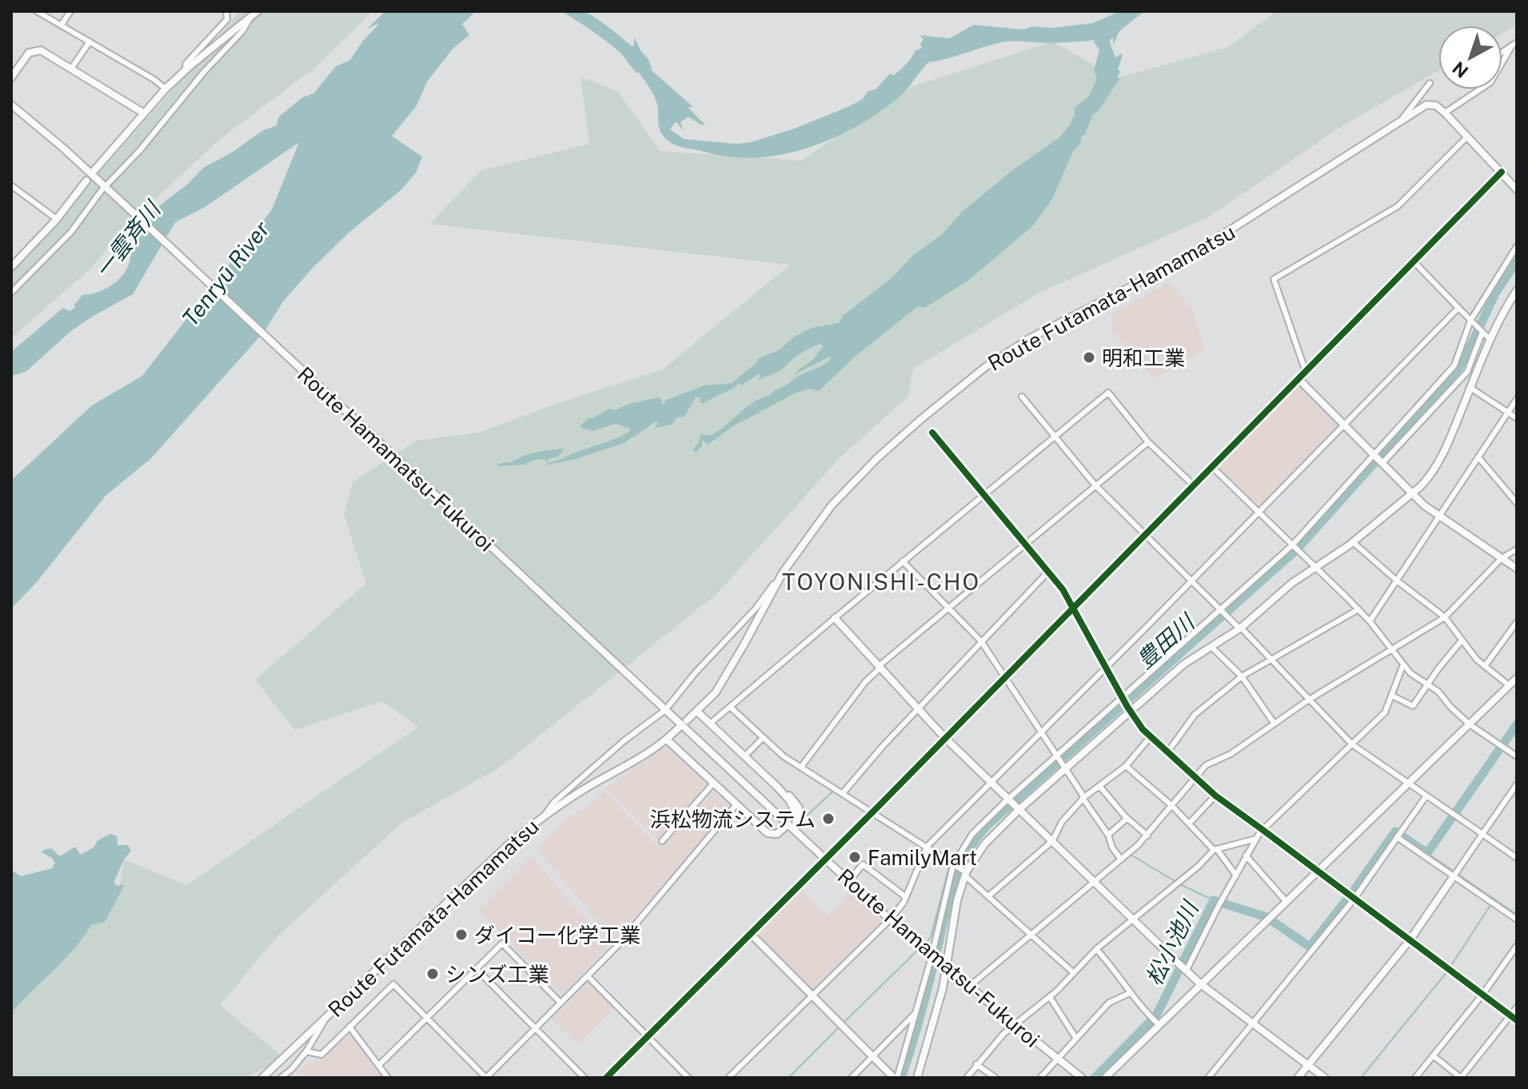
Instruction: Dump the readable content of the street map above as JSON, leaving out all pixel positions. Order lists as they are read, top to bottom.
{
  "streets": {
    "street": ["Route Futamata-Hamamatsu", "Route Hamamatsu-Fukuroi"]
  },
  "districts": ["TOYONISHI-CHO"],
  "water": [
    "一雲斉川",
    "Tenryū River",
    "豊田川",
    "松小池川"
  ],
  "places": [
    "明和工業",
    "浜松物流システム",
    "FamilyMart",
    "ダイコー化学工業",
    "シンズ工業"
  ],
  "north": "bottom left"
}
